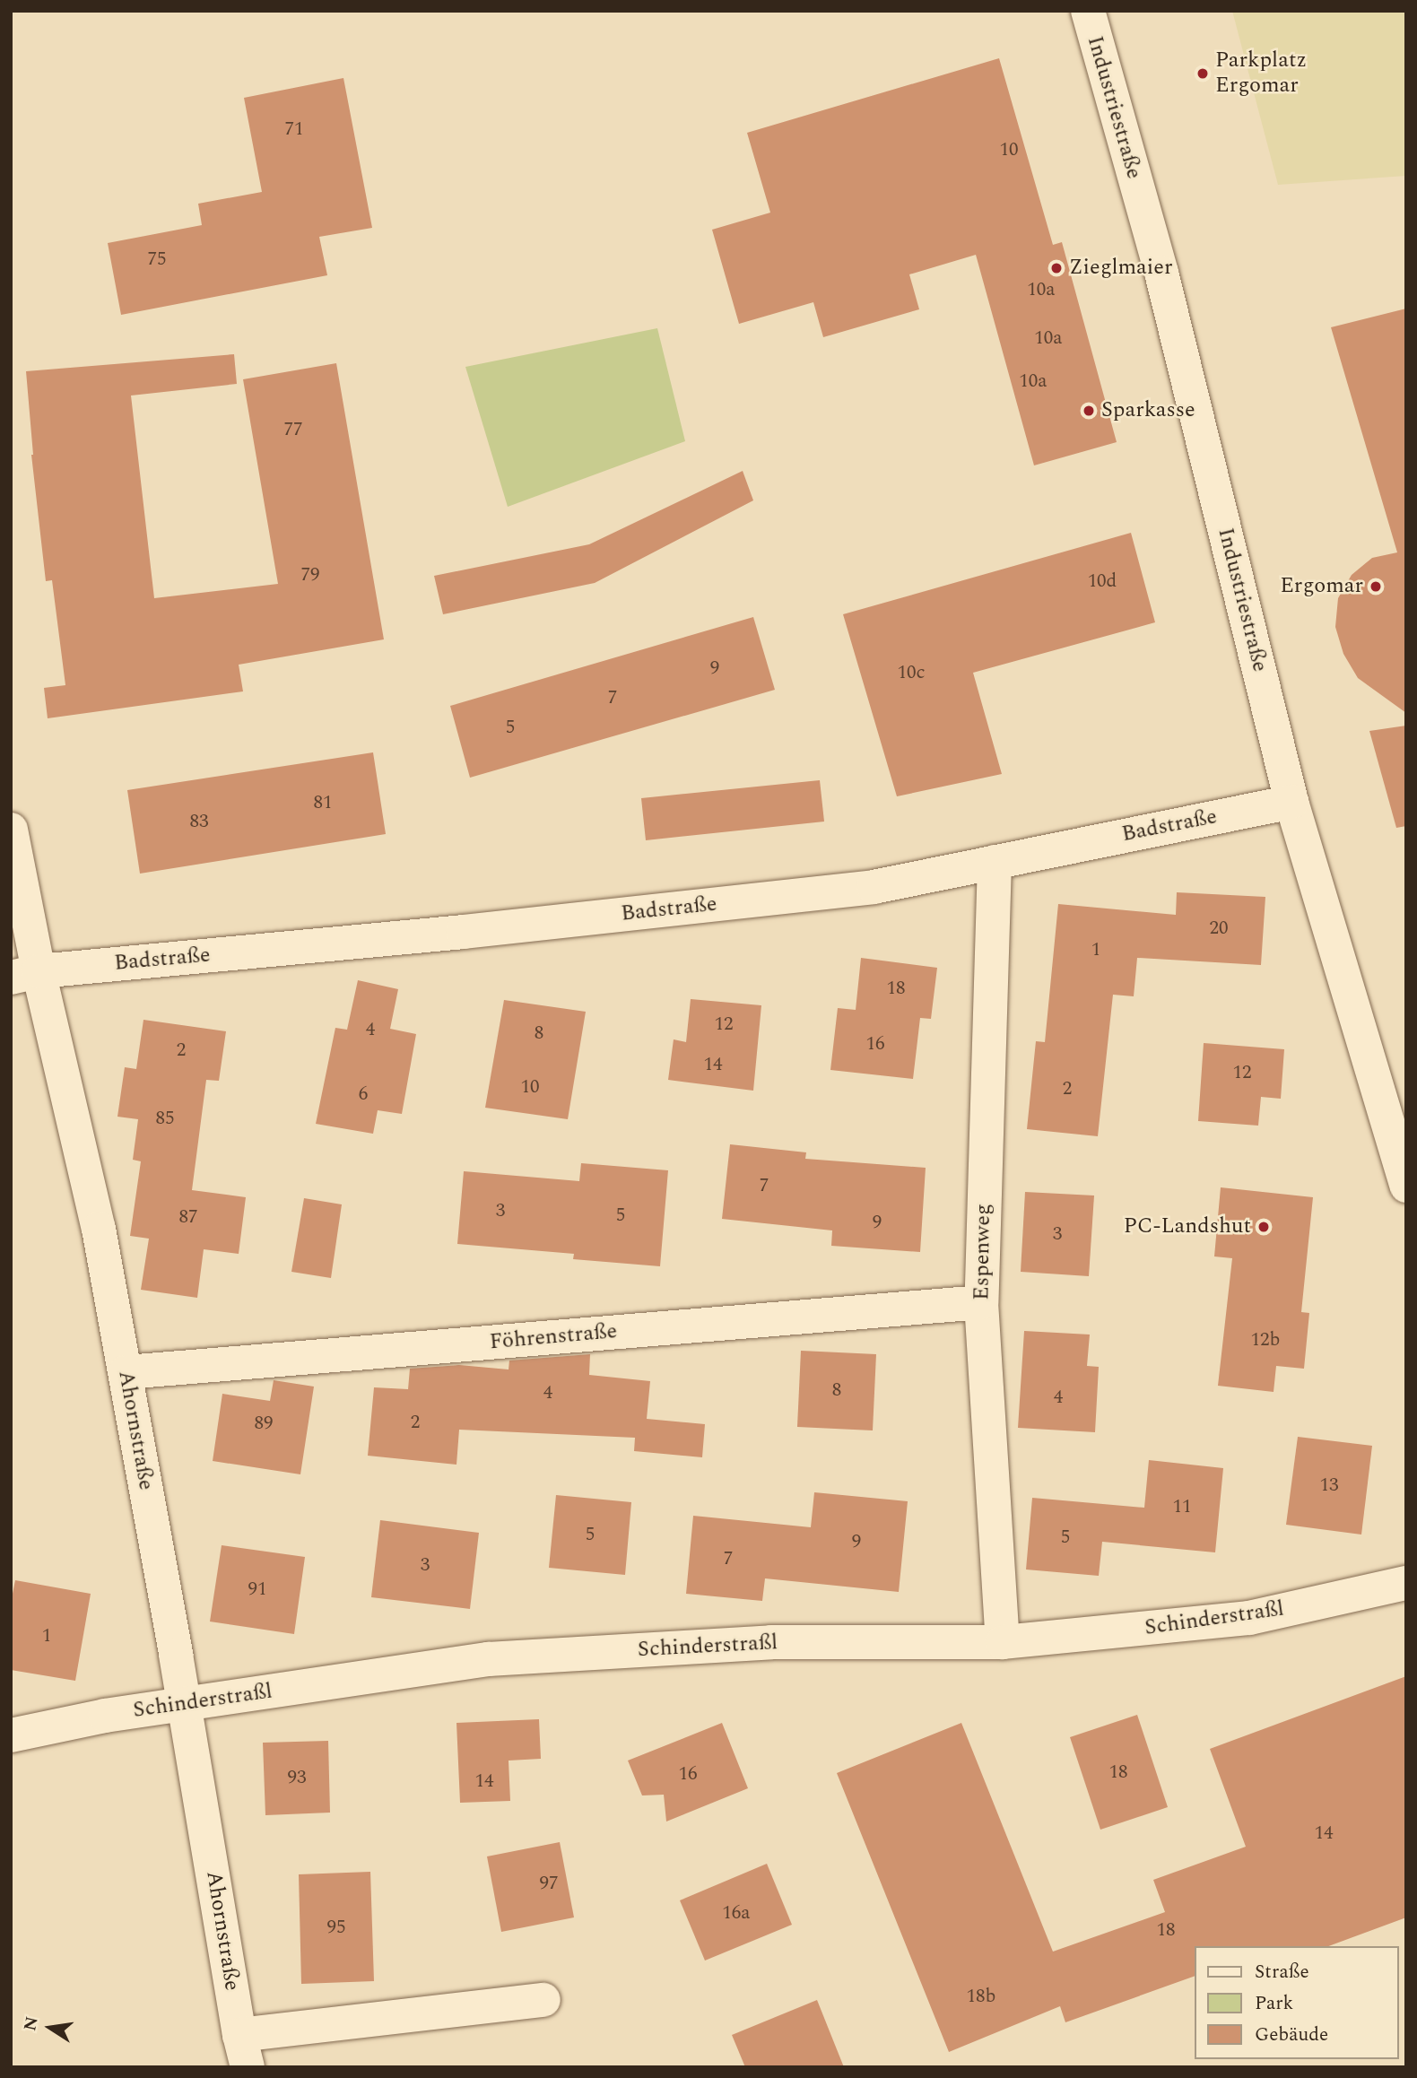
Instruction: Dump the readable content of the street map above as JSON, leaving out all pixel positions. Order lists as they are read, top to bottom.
{
  "streets": {
    "street": [
      "Industriestraße",
      "Badstraße",
      "Espenweg",
      "Föhrenstraße",
      "Ahornstraße",
      "Schinderstraßl"
    ]
  },
  "crossings": [
    ["Industriestraße", "Badstraße"],
    ["Badstraße", "Espenweg"],
    ["Badstraße", "Ahornstraße"],
    ["Espenweg", "Föhrenstraße"],
    ["Espenweg", "Schinderstraßl"],
    ["Föhrenstraße", "Ahornstraße"],
    ["Ahornstraße", "Schinderstraßl"]
  ],
  "places": [
    "Parkplatz Ergomar",
    "Zieglmaier",
    "Sparkasse",
    "Ergomar",
    "PC-Landshut"
  ],
  "house_numbers": [
    "71",
    "10",
    "75",
    "10a",
    "10a",
    "10a",
    "77",
    "79",
    "10d",
    "9",
    "10c",
    "7",
    "5",
    "81",
    "83",
    "20",
    "1",
    "18",
    "12",
    "4",
    "8",
    "16",
    "2",
    "14",
    "12",
    "10",
    "2",
    "6",
    "85",
    "7",
    "3",
    "5",
    "87",
    "9",
    "3",
    "12b",
    "8",
    "4",
    "4",
    "2",
    "89",
    "13",
    "11",
    "5",
    "5",
    "9",
    "7",
    "3",
    "91",
    "1",
    "18",
    "16",
    "93",
    "14",
    "14",
    "97",
    "16a",
    "95",
    "18",
    "18b"
  ],
  "legend": ["Straße", "Park", "Gebäude"],
  "north": "left"
}
